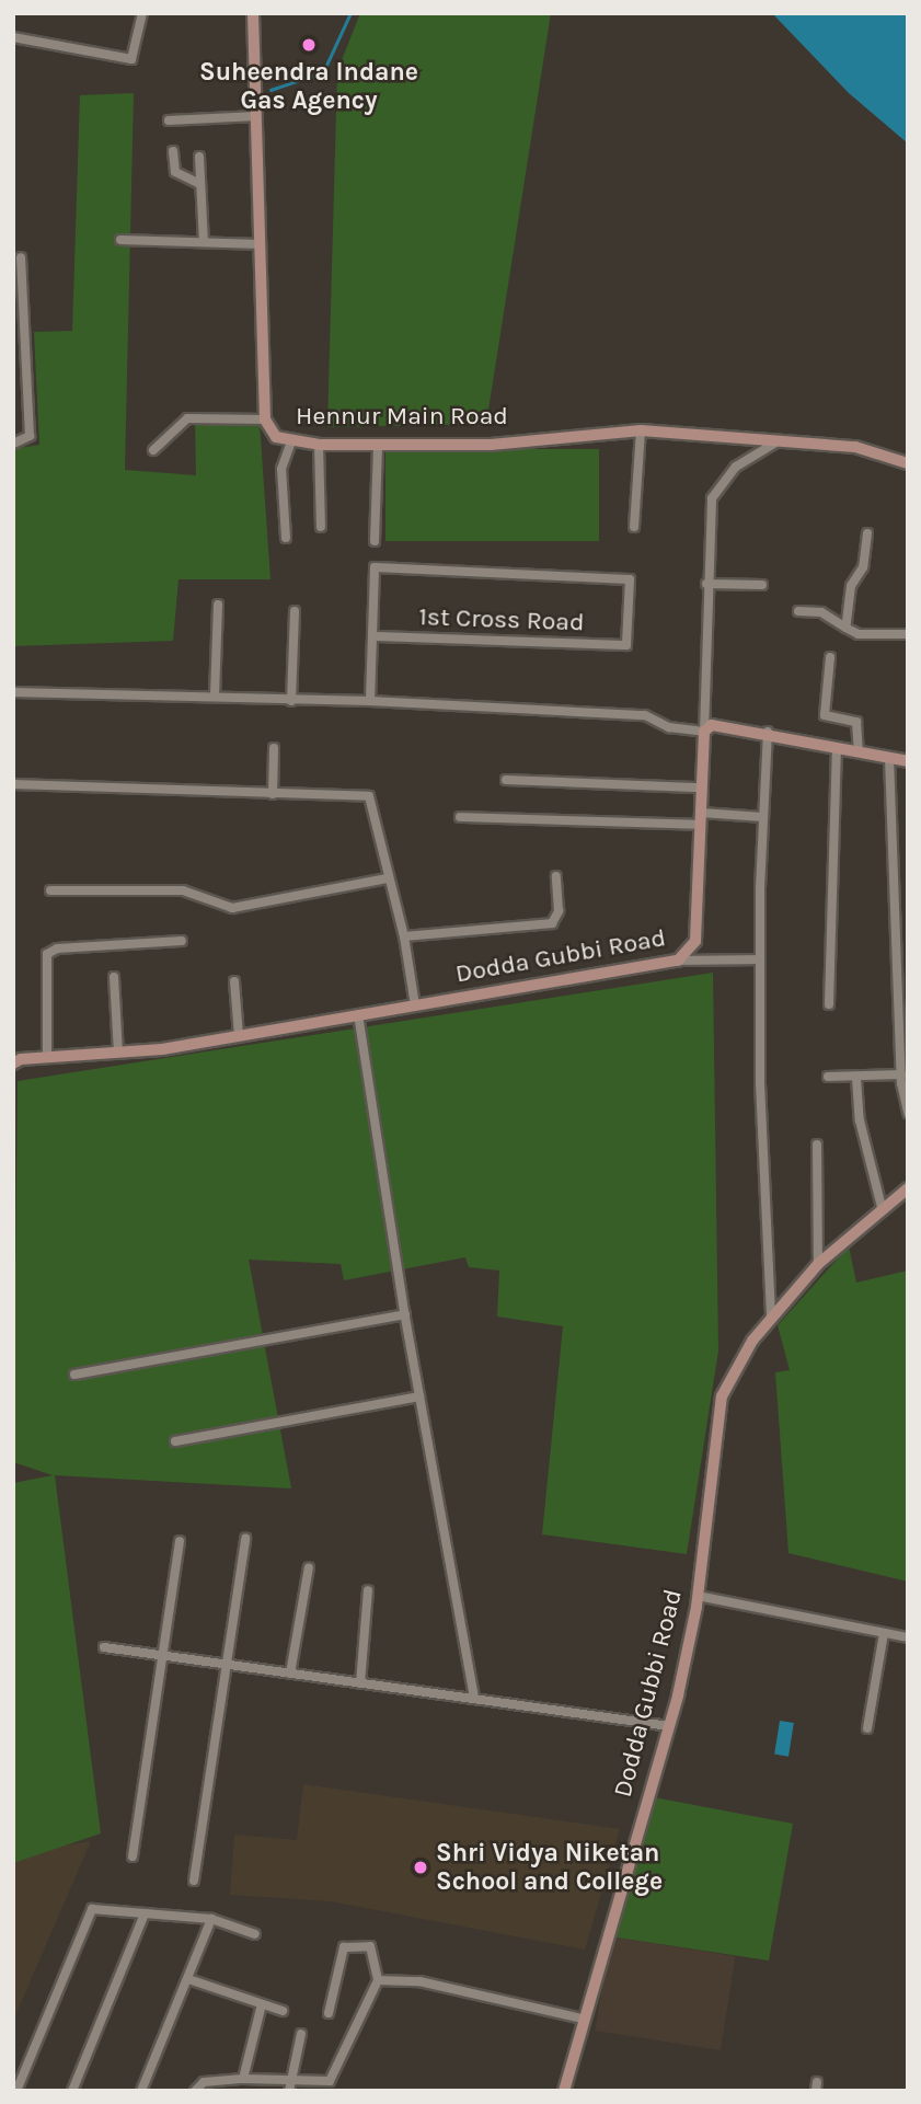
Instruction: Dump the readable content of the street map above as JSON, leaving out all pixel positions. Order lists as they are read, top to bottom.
{
  "streets": {
    "main road": ["Hennur Main Road", "Dodda Gubbi Road"],
    "street": ["1st Cross Road"]
  },
  "places": ["Suheendra Indane Gas Agency", "Shri Vidya Niketan School and College"]
}
